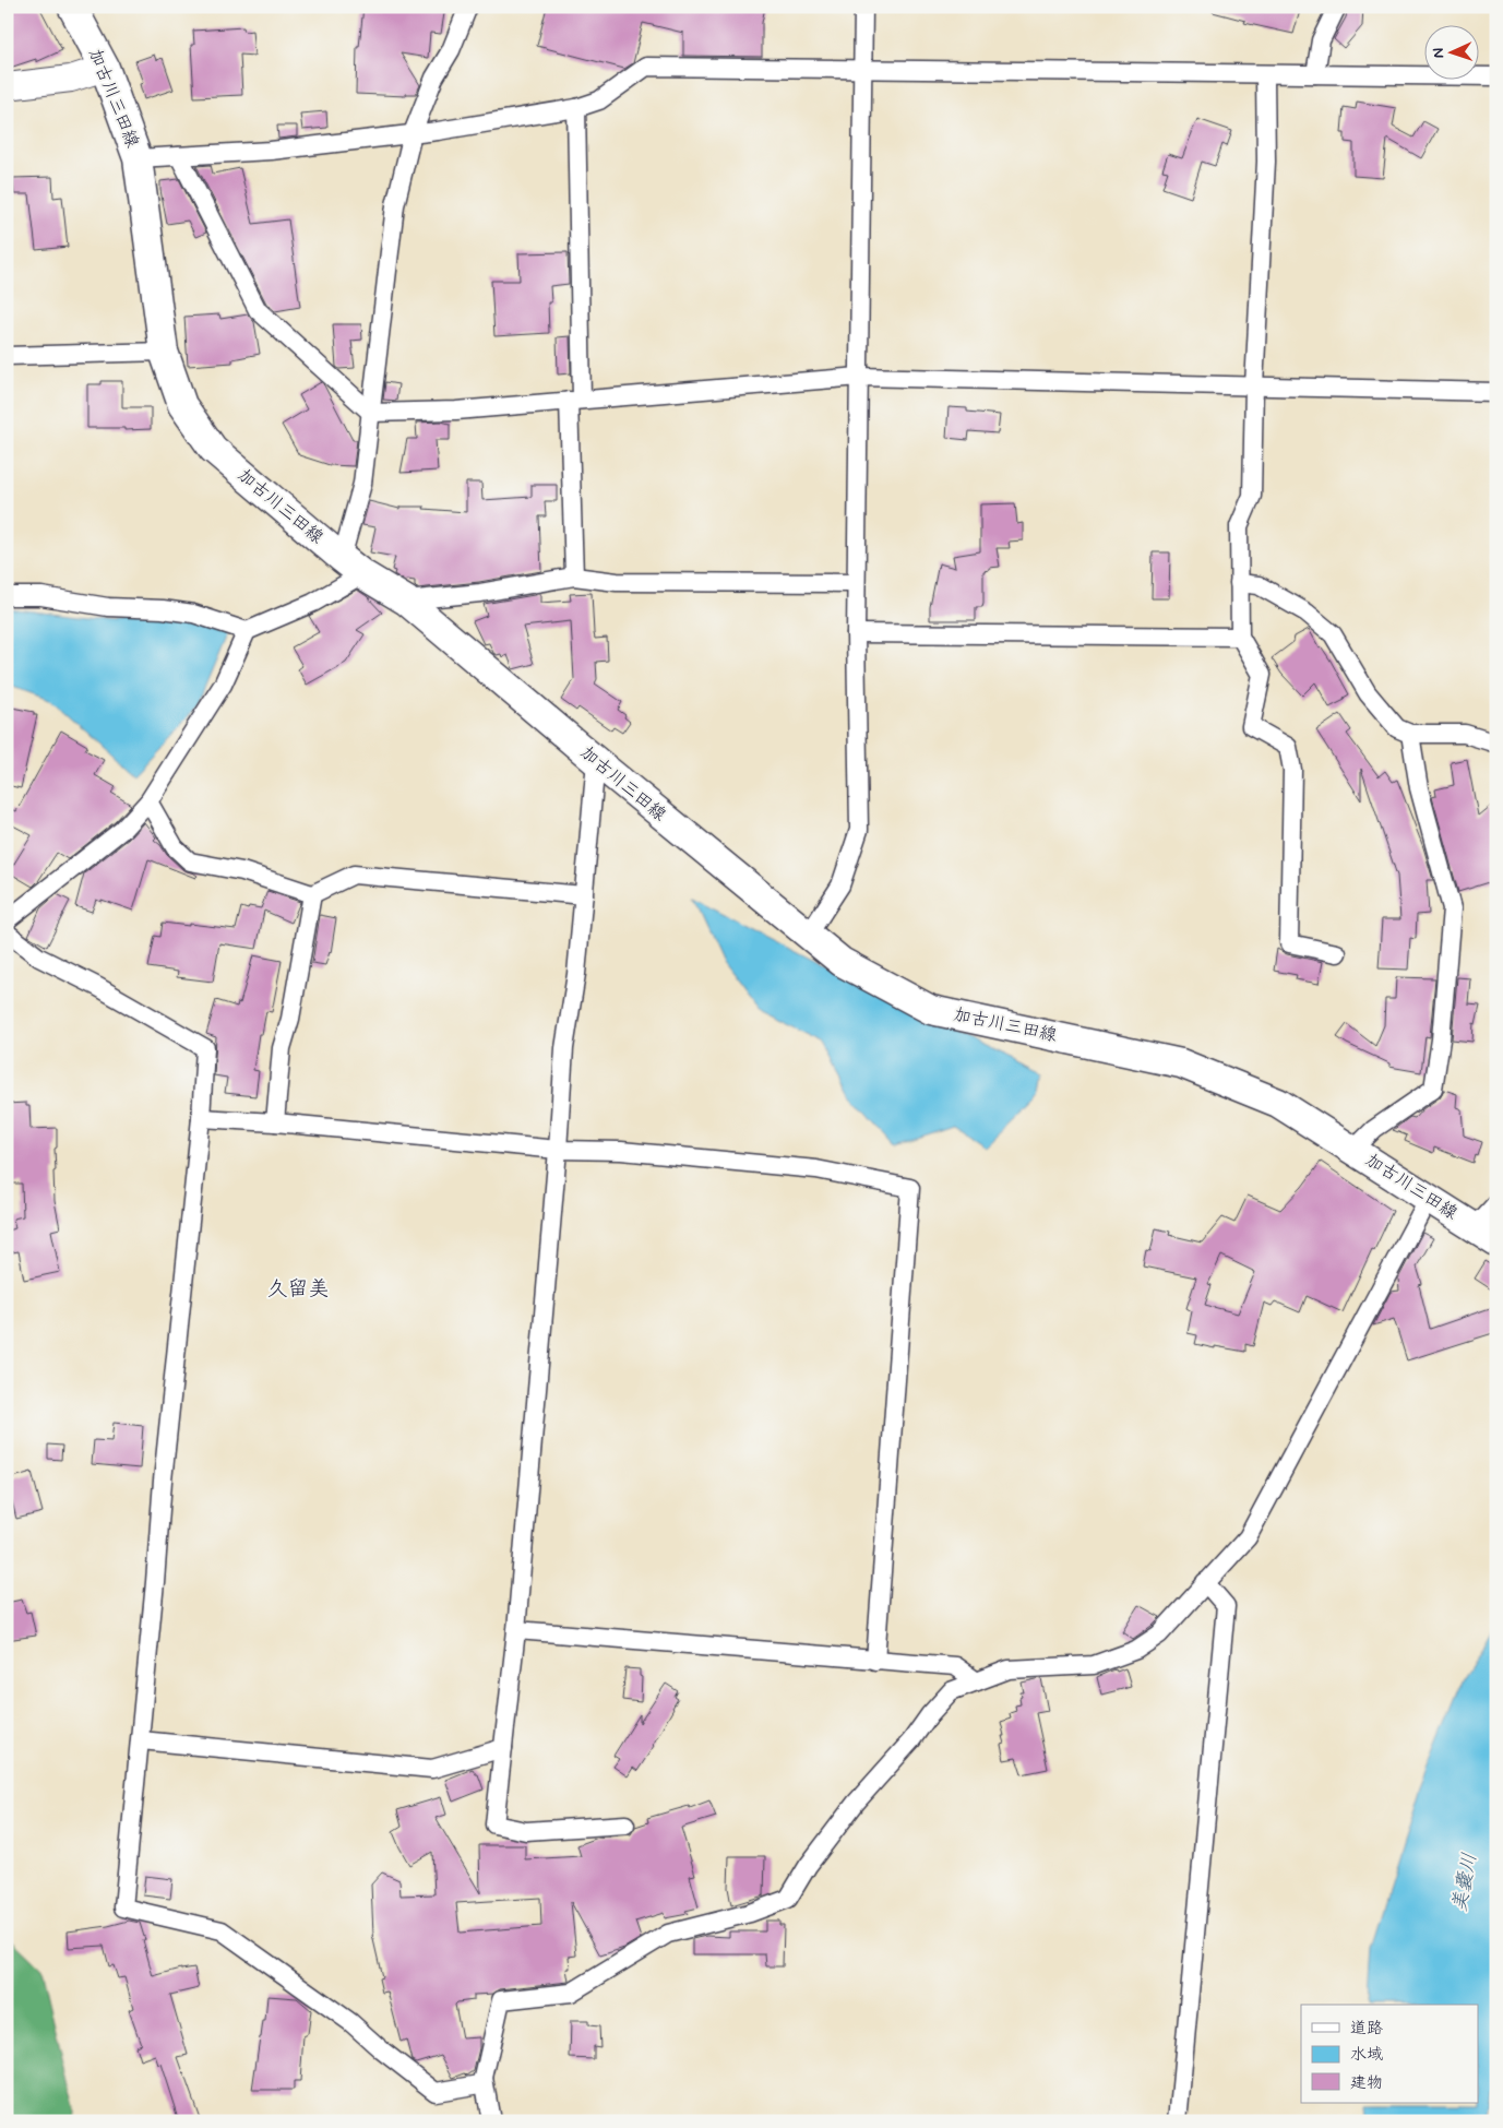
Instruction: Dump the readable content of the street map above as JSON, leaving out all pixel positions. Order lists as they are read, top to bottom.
{
  "streets": {
    "main road": ["加古川三田線"]
  },
  "districts": ["久留美"],
  "water": ["美嚢川"],
  "legend": ["道路", "水域", "建物"],
  "north": "left"
}
